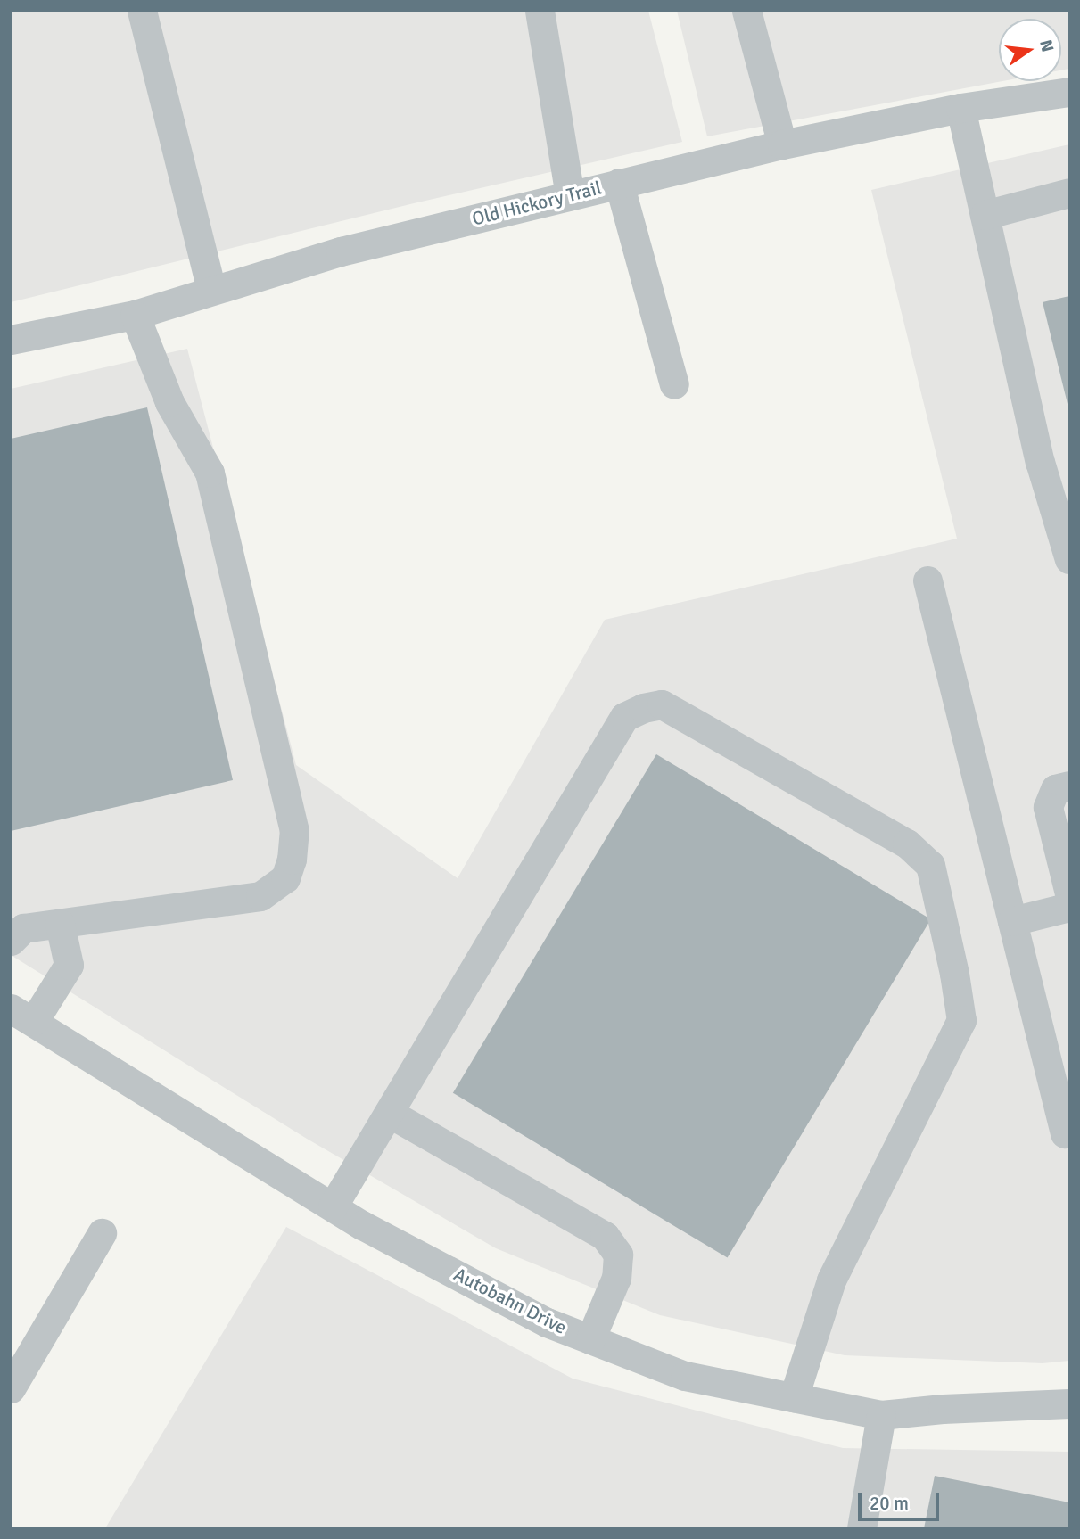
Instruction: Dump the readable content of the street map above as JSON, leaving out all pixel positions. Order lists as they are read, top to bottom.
{
  "streets": {
    "street": ["Old Hickory Trail", "Autobahn Drive"]
  },
  "scale_bar": "20 m",
  "north": "right"
}
